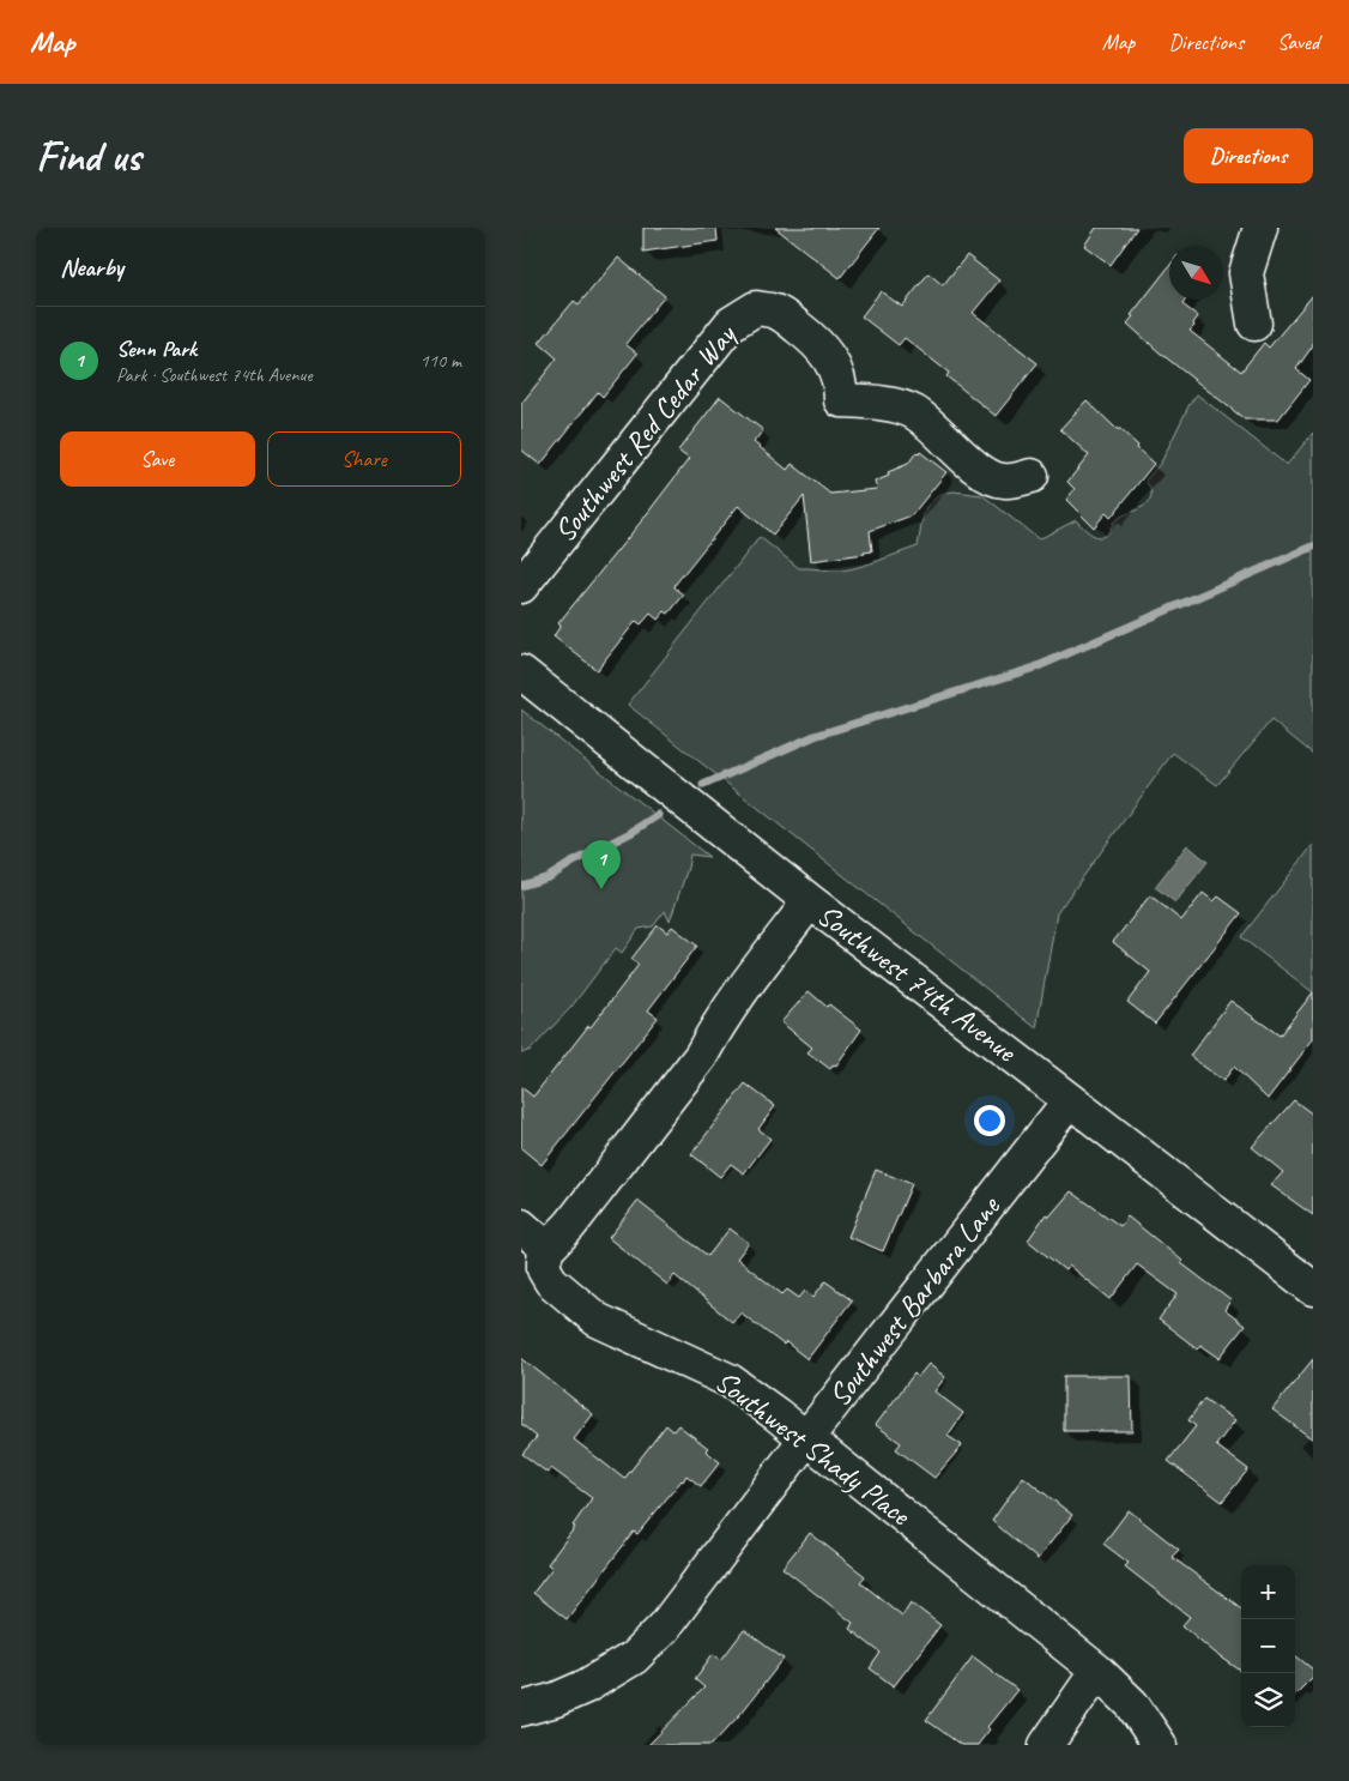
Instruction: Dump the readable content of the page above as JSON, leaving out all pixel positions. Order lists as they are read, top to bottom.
{
  "streets": {
    "street": [
      "Southwest Red Cedar Way",
      "Southwest 74th Avenue",
      "Southwest Barbara Lane",
      "Southwest Shady Place"
    ]
  },
  "crossings": [
    ["Southwest 74th Avenue", "Southwest Barbara Lane"],
    ["Southwest Barbara Lane", "Southwest Shady Place"]
  ],
  "north": "bottom right",
  "page": {
    "header": "Map",
    "nav": ["Map", "Directions", "Saved"],
    "buttons": [
      "Directions",
      ["Save", "Share"]
    ],
    "title": "Find us",
    "heading": "Nearby",
    "list": [
      {
        "mark": "1",
        "name": "Senn Park",
        "note": "Park · Southwest 74th Avenue",
        "value": "110 m"
      }
    ],
    "pins": "1",
    "map_buttons": ["+", "−"]
  }
}
